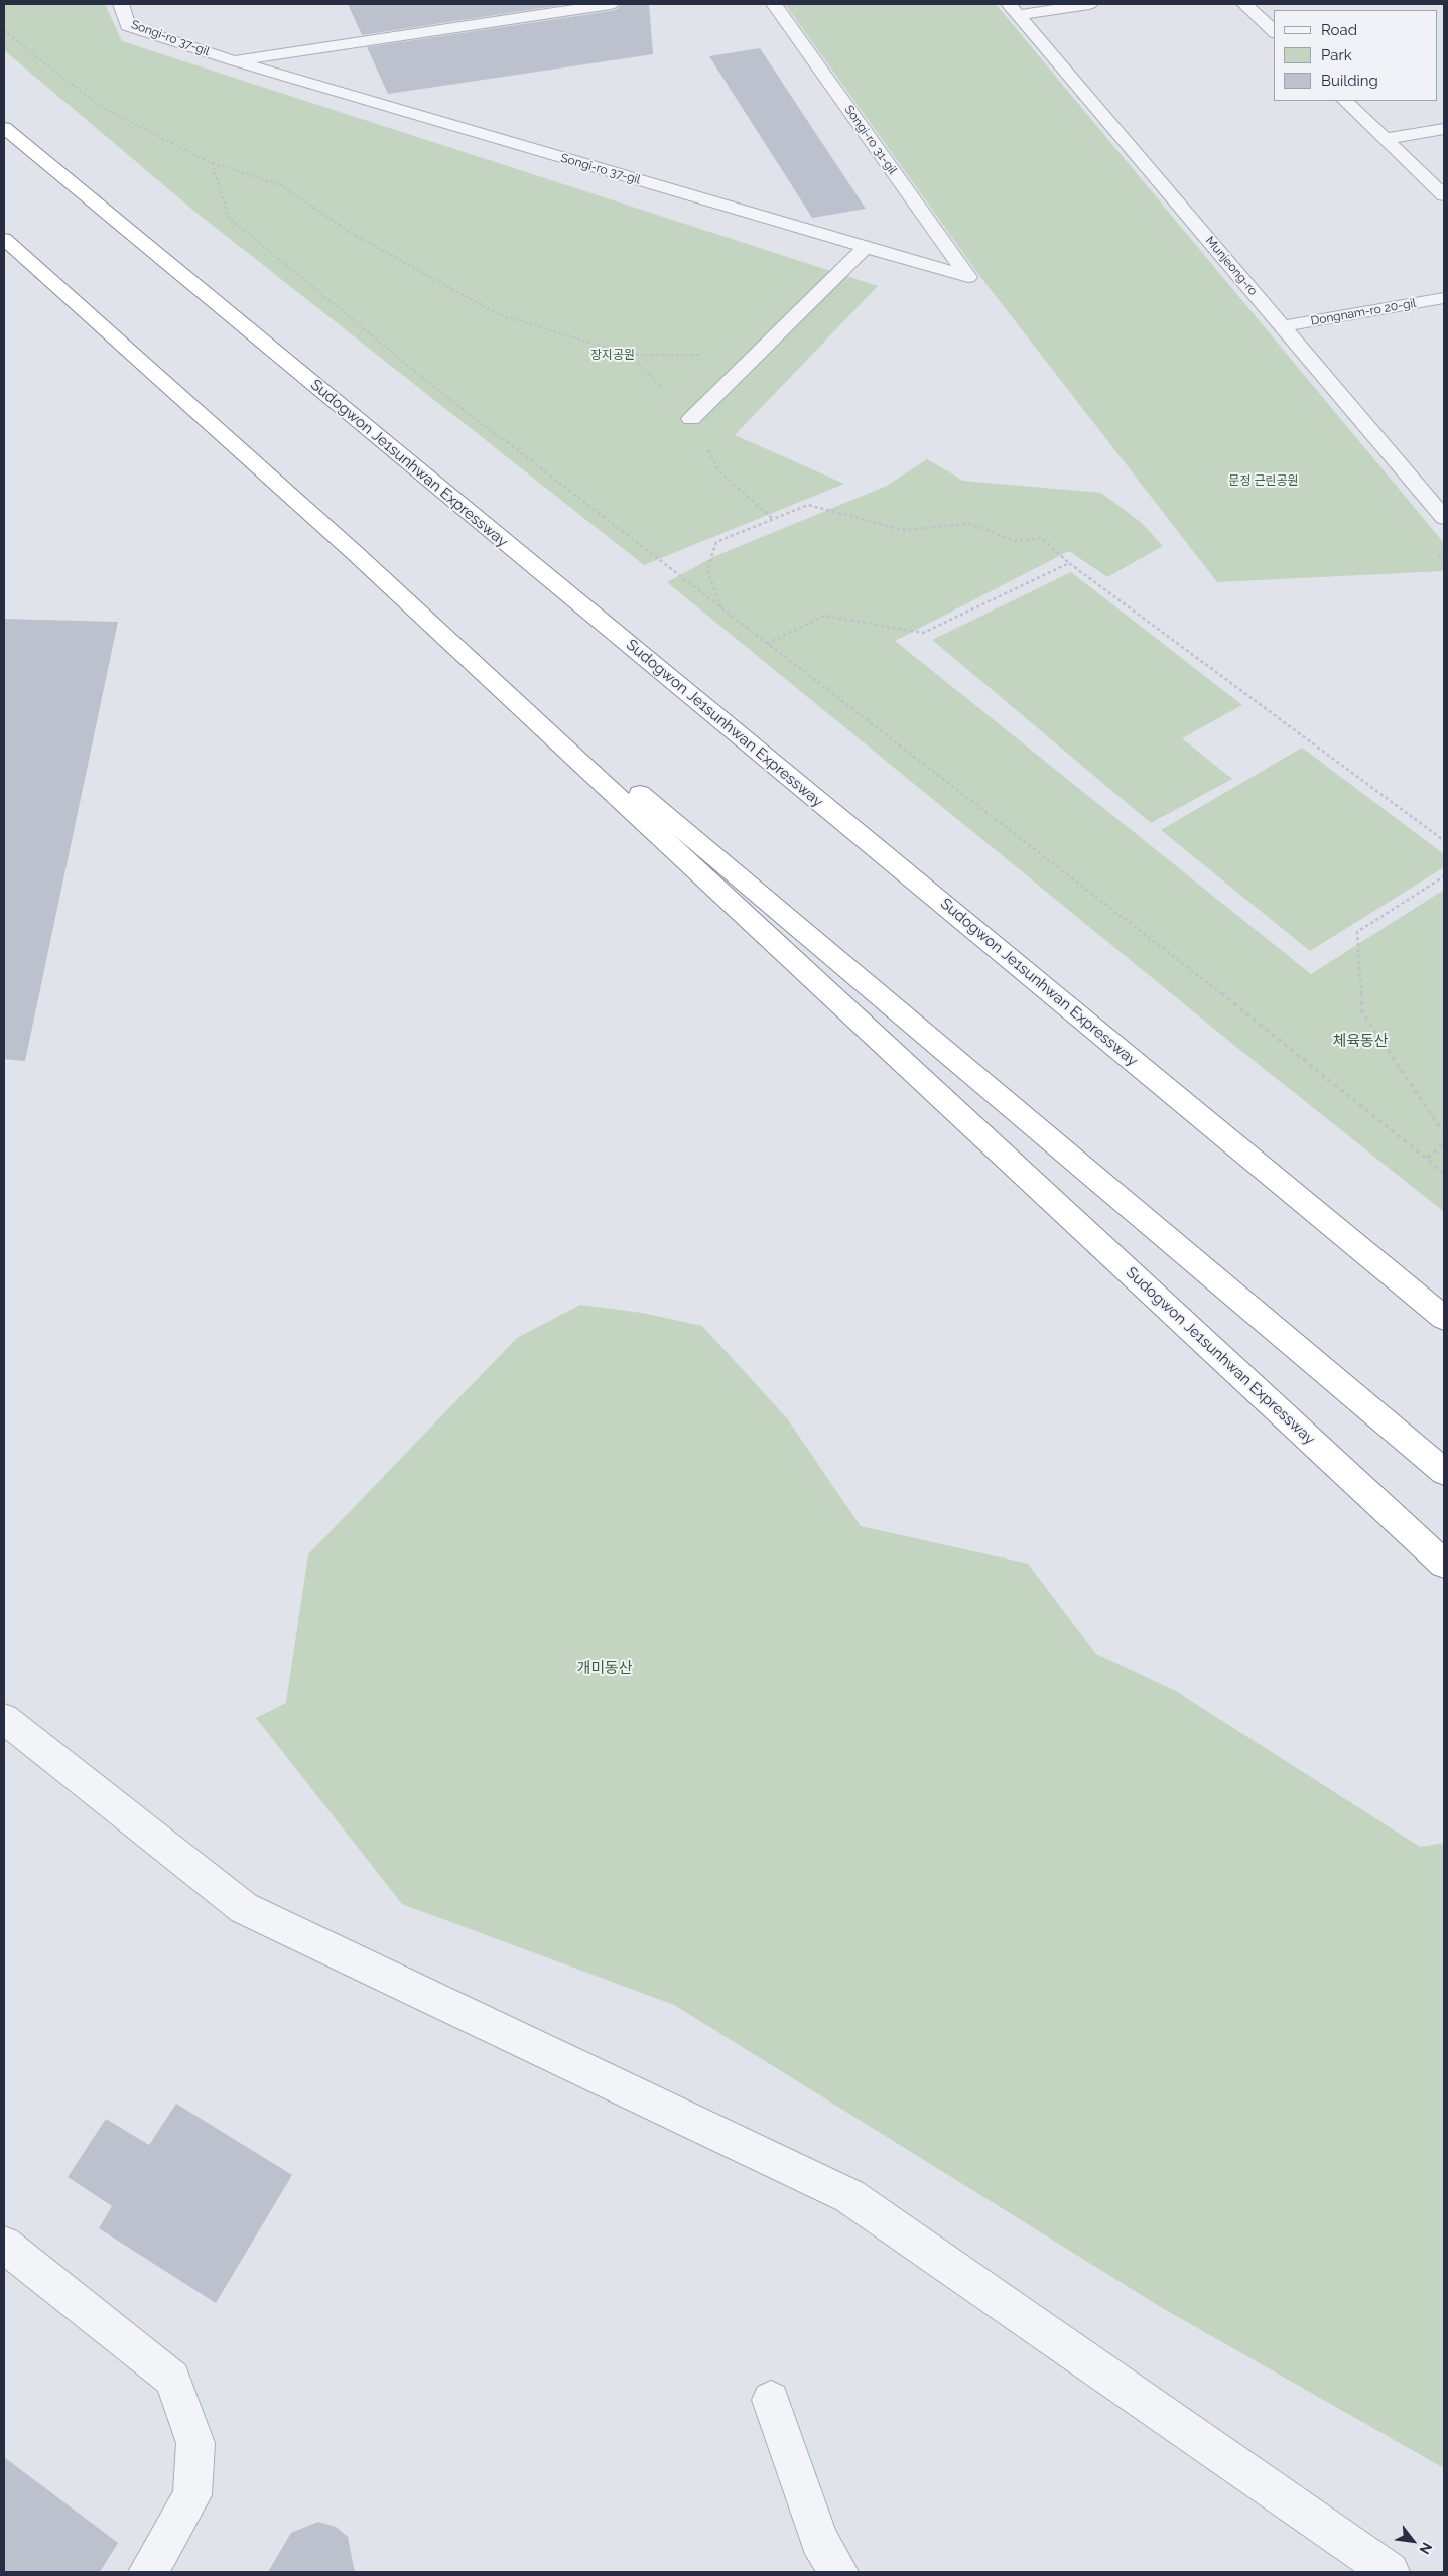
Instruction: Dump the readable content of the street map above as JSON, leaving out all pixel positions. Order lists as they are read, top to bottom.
{
  "streets": {
    "highway": ["Sudogwon Je1sunhwan Expressway"],
    "street": [
      "Songi-ro 37-gil",
      "Songi-ro 31-gil",
      "Munjeong-ro",
      "Dongnam-ro 20-gil"
    ]
  },
  "crossings": [
    ["Songi-ro 37-gil", "Songi-ro 31-gil"],
    ["Munjeong-ro", "Dongnam-ro 20-gil"]
  ],
  "parks": [
    "장지공원",
    "문정 근린공원",
    "체육동산",
    "개미동산"
  ],
  "legend": ["Road", "Park", "Building"],
  "north": "bottom right"
}
